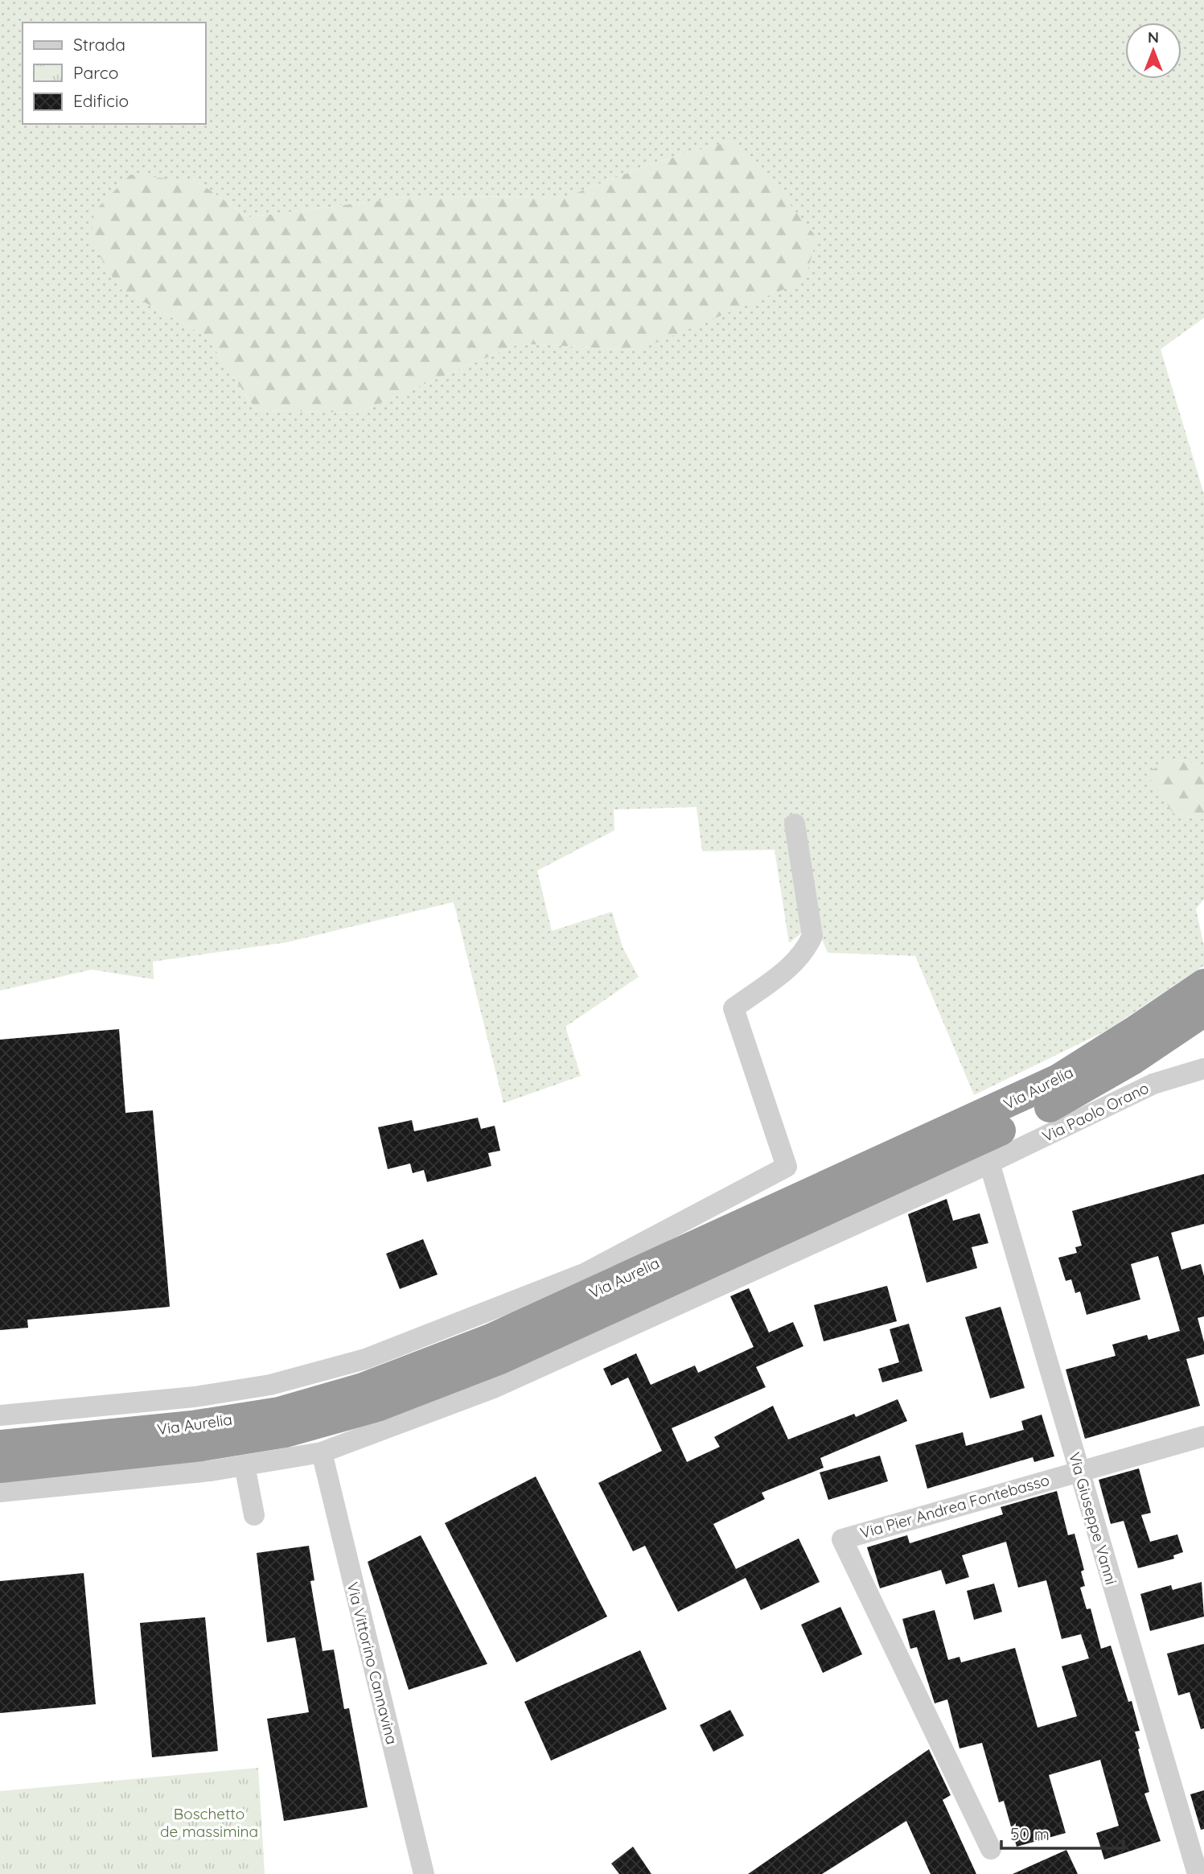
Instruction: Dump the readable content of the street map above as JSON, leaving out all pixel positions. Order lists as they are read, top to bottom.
{
  "streets": {
    "highway": ["Via Aurelia"],
    "street": [
      "Via Paolo Orano",
      "Via Pier Andrea Fontebasso",
      "Via Giuseppe Vanni",
      "Via Vittorino Cannavina"
    ]
  },
  "crossings": [
    ["Via Paolo Orano", "Via Giuseppe Vanni"],
    ["Via Pier Andrea Fontebasso", "Via Giuseppe Vanni"]
  ],
  "parks": ["Boschetto de massimina"],
  "legend": ["Strada", "Parco", "Edificio"],
  "scale_bar": "50 m",
  "north": "top"
}
